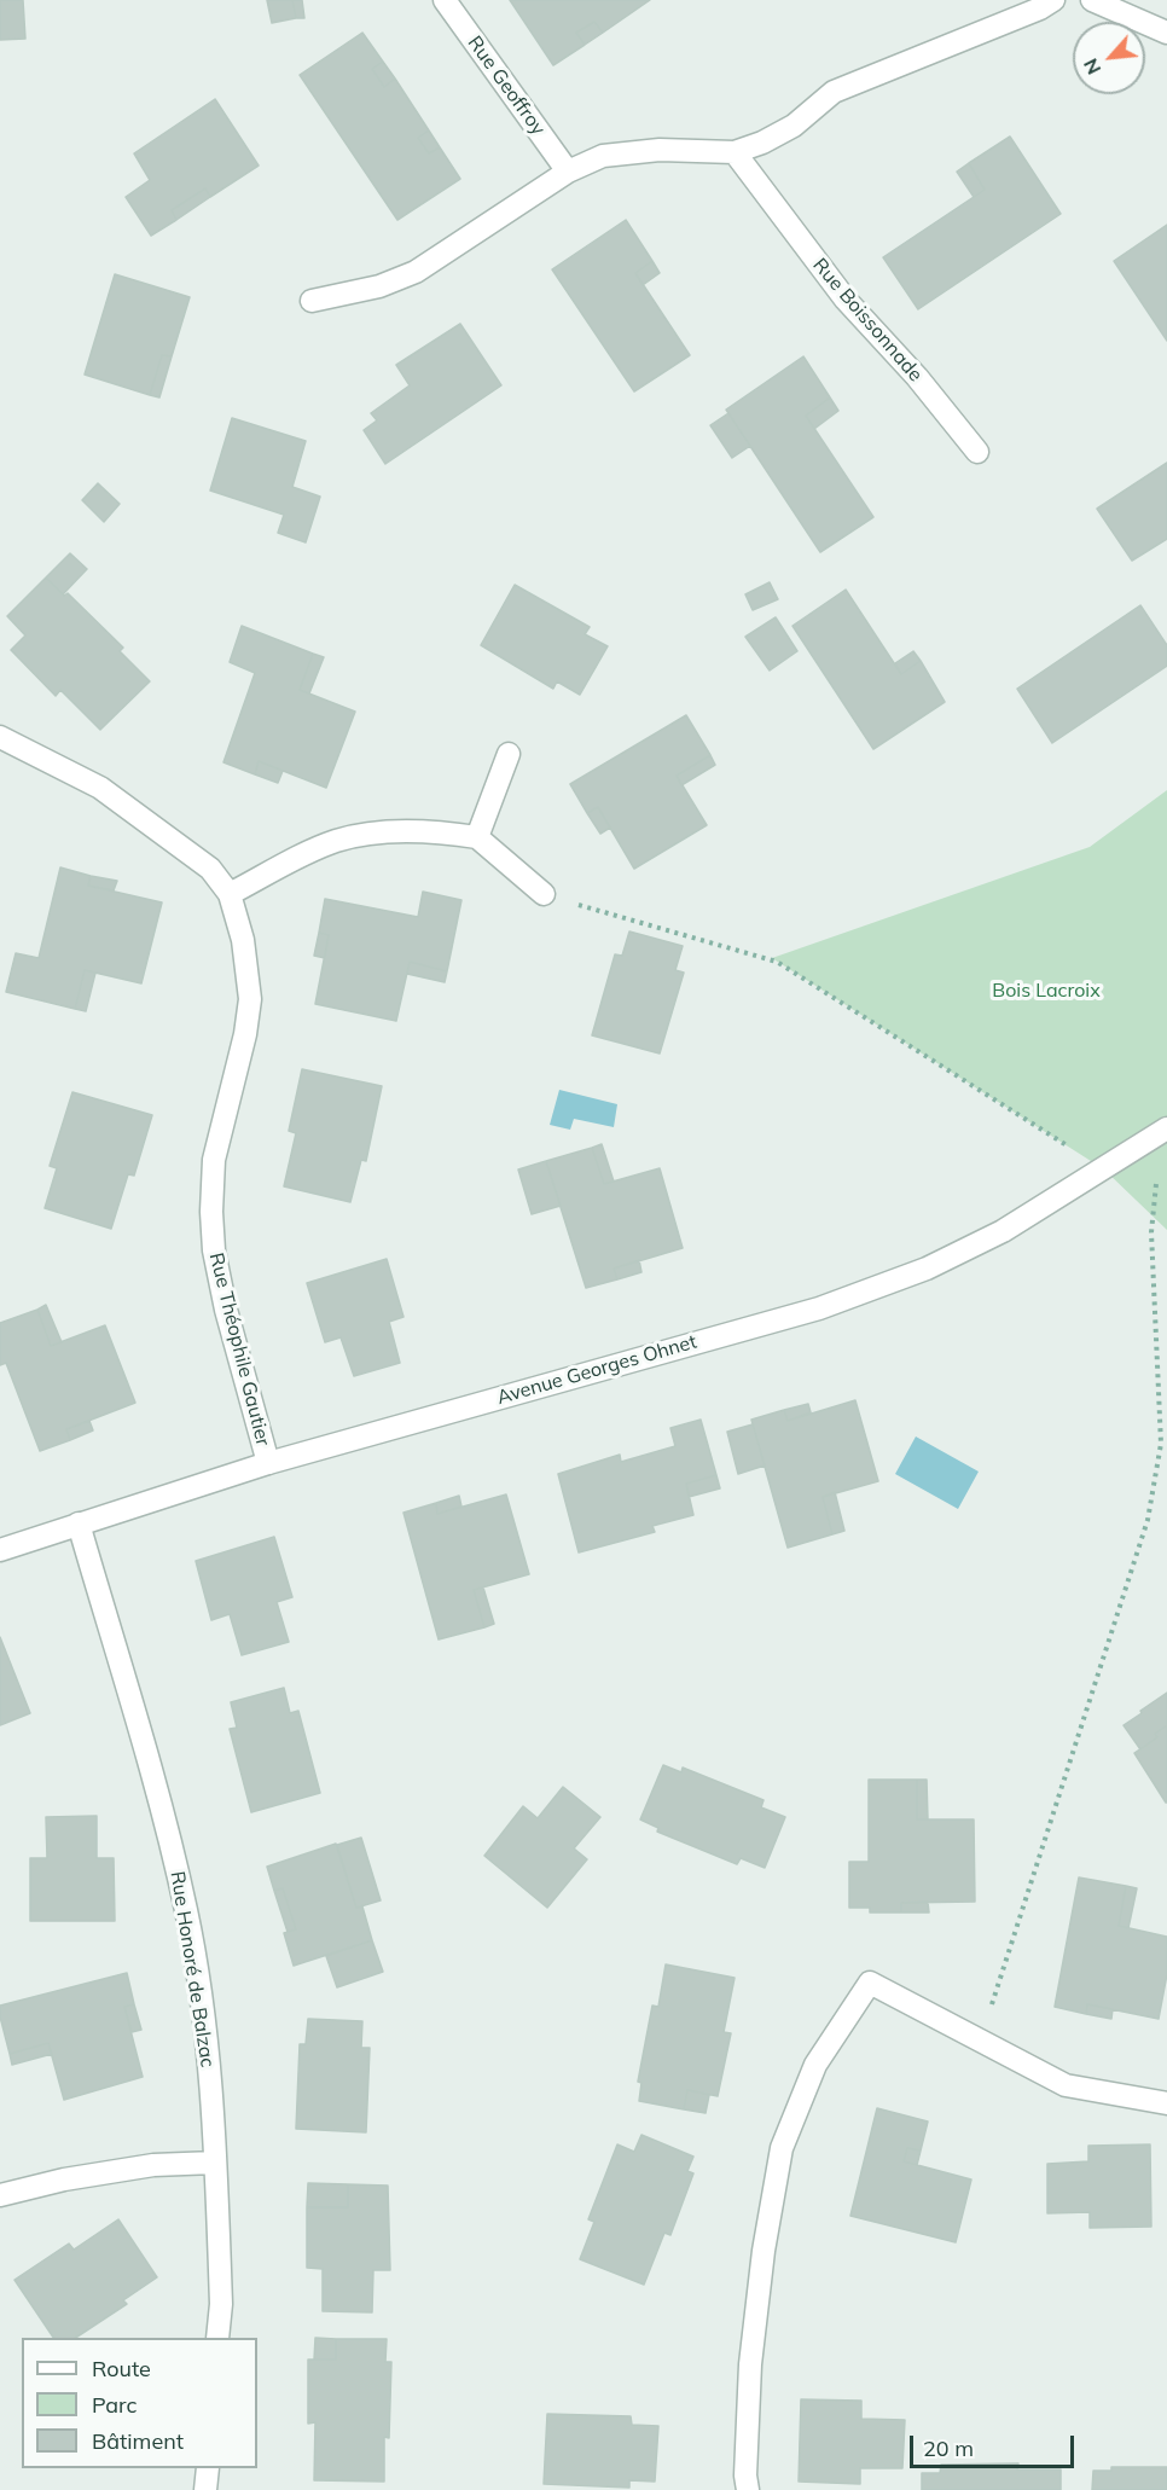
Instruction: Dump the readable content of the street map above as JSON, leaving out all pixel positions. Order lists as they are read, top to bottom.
{
  "streets": {
    "street": [
      "Rue Geoffroy",
      "Rue Boissonnade",
      "Rue Théophile Gautier",
      "Avenue Georges Ohnet",
      "Rue Honoré de Balzac"
    ]
  },
  "crossings": [
    ["Rue Théophile Gautier", "Avenue Georges Ohnet"],
    ["Avenue Georges Ohnet", "Rue Honoré de Balzac"]
  ],
  "parks": ["Bois Lacroix"],
  "legend": ["Route", "Parc", "Bâtiment"],
  "scale_bar": "20 m",
  "north": "bottom left"
}
